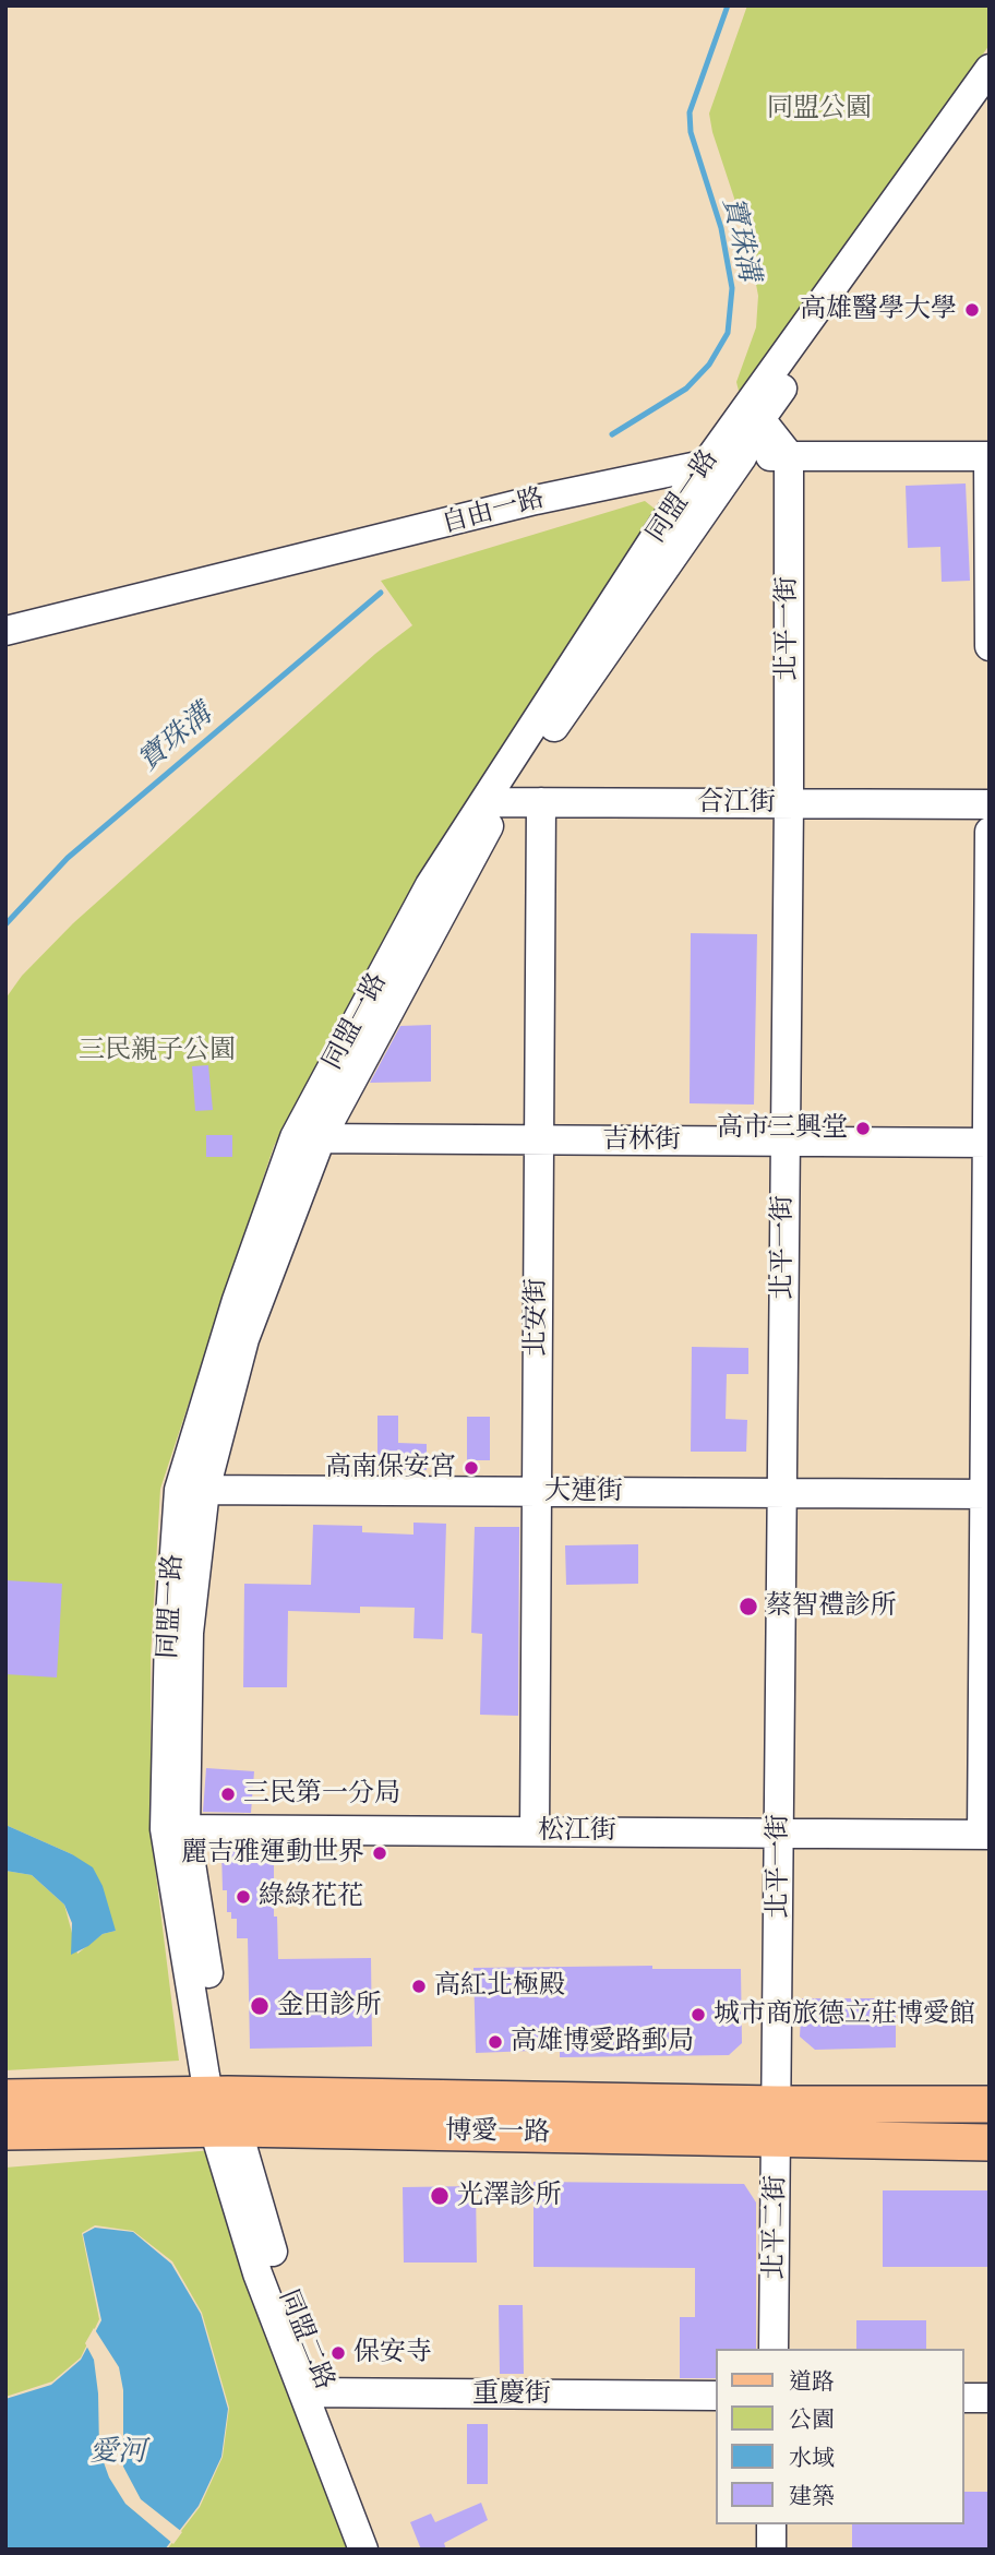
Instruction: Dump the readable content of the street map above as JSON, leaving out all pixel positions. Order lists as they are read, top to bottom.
{
  "streets": {
    "main road": ["博愛一路"],
    "street": [
      "同盟一路",
      "自由一路",
      "北平一街",
      "合江街",
      "吉林街",
      "北安街",
      "大連街",
      "松江街",
      "北平二街",
      "同盟二路",
      "重慶街"
    ]
  },
  "crossings": [
    ["同盟一路", "自由一路"],
    ["同盟一路", "合江街"],
    ["同盟一路", "吉林街"],
    ["同盟一路", "大連街"],
    ["同盟一路", "松江街"],
    ["同盟一路", "博愛一路"],
    ["同盟一路", "同盟二路"],
    ["自由一路", "北平一街"],
    ["北平一街", "合江街"],
    ["北平一街", "吉林街"],
    ["北平一街", "大連街"],
    ["北平一街", "松江街"],
    ["北平一街", "博愛一路"],
    ["北平一街", "北平二街"],
    ["合江街", "北安街"],
    ["吉林街", "北安街"],
    ["北安街", "大連街"],
    ["北安街", "松江街"],
    ["博愛一路", "北平二街"],
    ["博愛一路", "同盟二路"],
    ["同盟二路", "重慶街"]
  ],
  "water": ["寶珠溝", "愛河"],
  "parks": ["同盟公園", "三民親子公園"],
  "places": [
    "高雄醫學大學",
    "高市三興堂",
    "高南保安宮",
    "蔡智禮診所",
    "三民第一分局",
    "麗吉雅運動世界",
    "綠綠花花",
    "高紅北極殿",
    "金田診所",
    "城市商旅德立莊博愛館",
    "高雄博愛路郵局",
    "光澤診所",
    "保安寺"
  ],
  "legend": [
    "道路",
    "公園",
    "水域",
    "建築"
  ]
}
